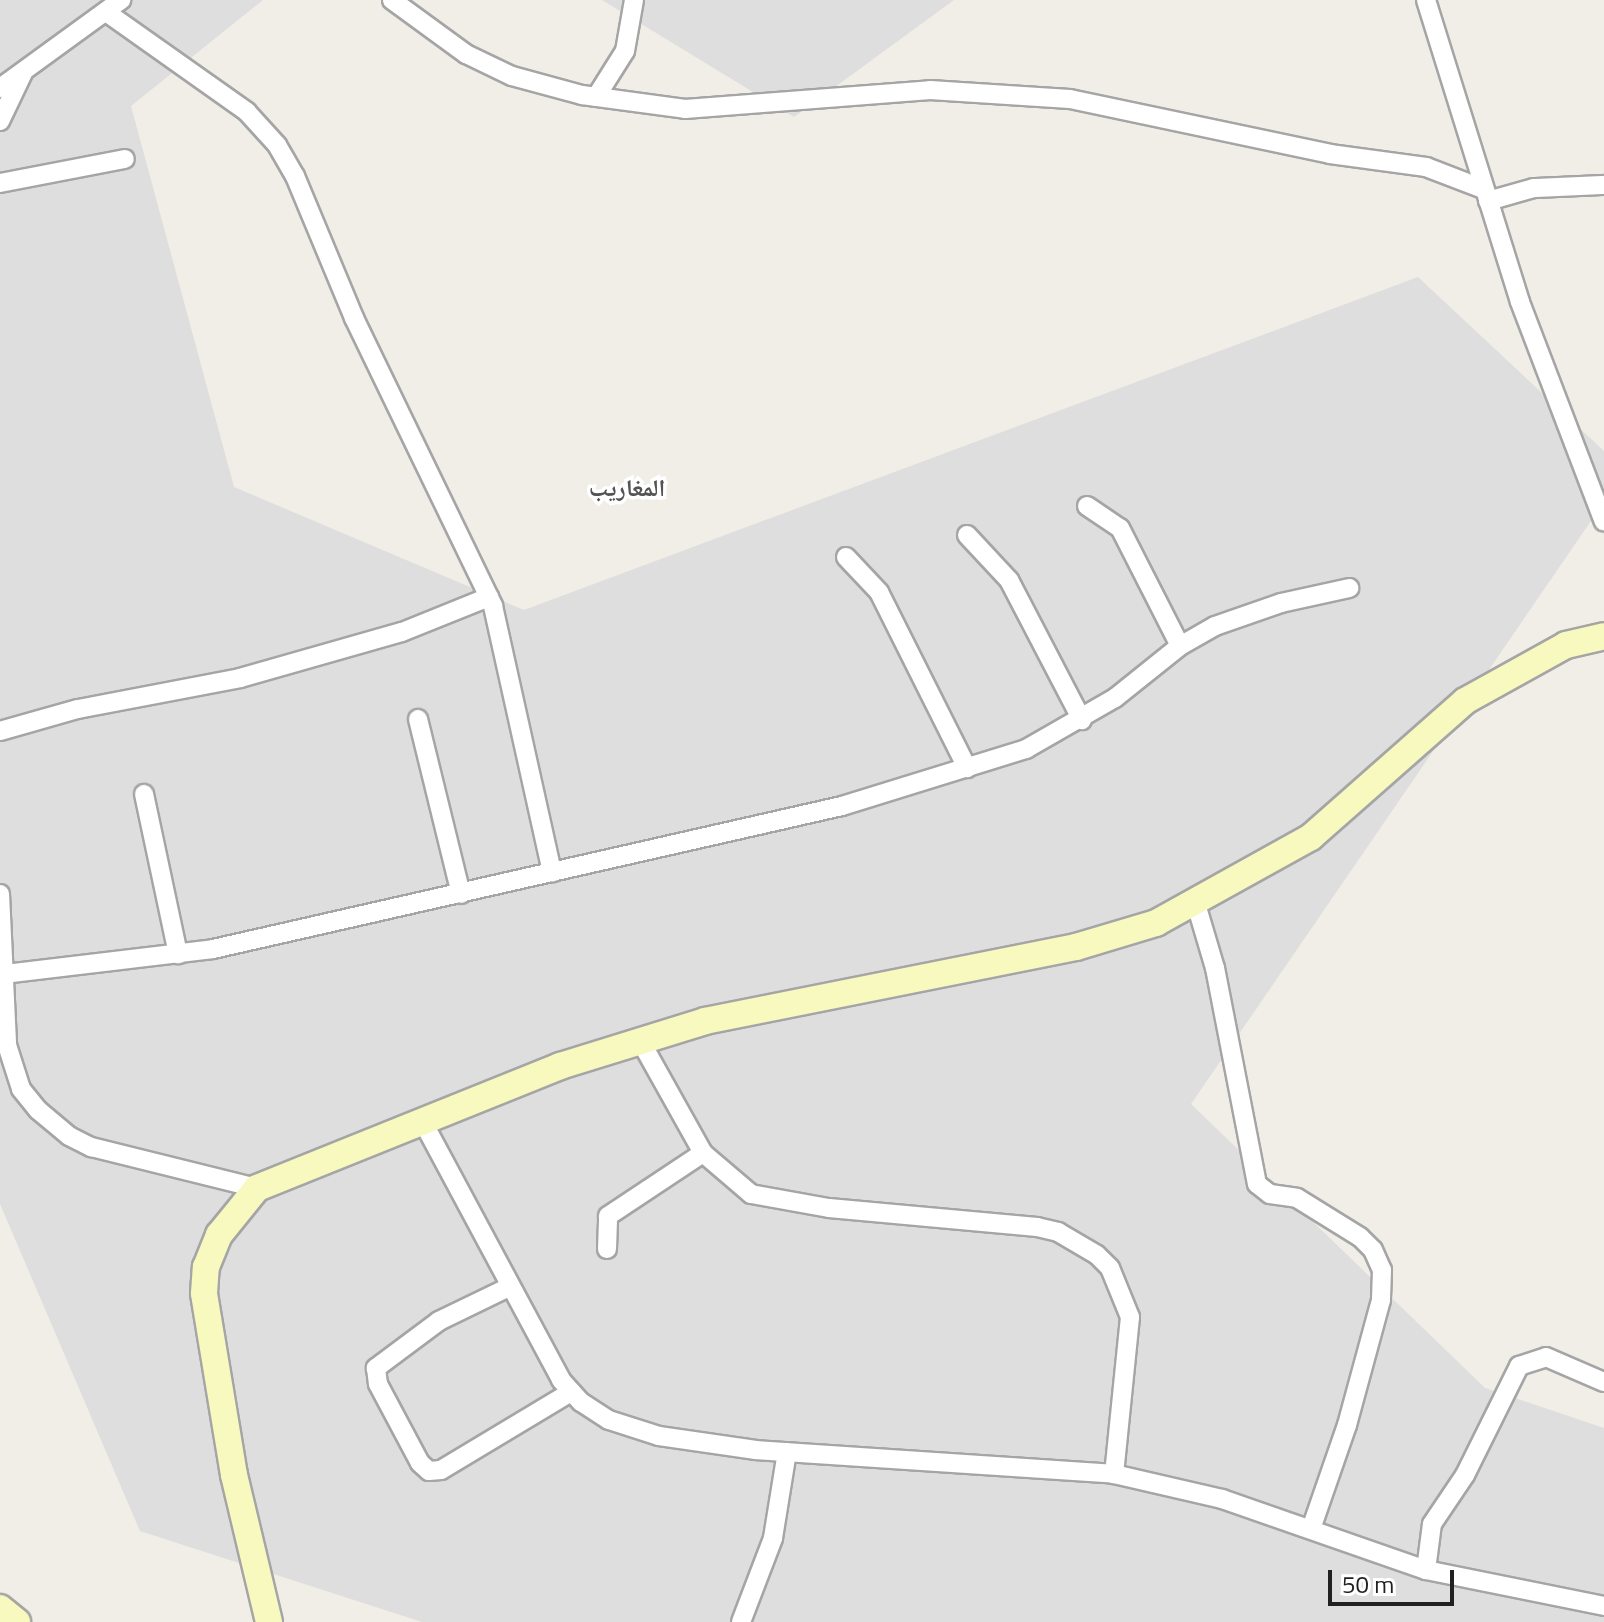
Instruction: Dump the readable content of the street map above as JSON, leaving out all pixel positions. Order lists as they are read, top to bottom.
{
  "districts": ["المغاريب"],
  "scale_bar": "50 m"
}
